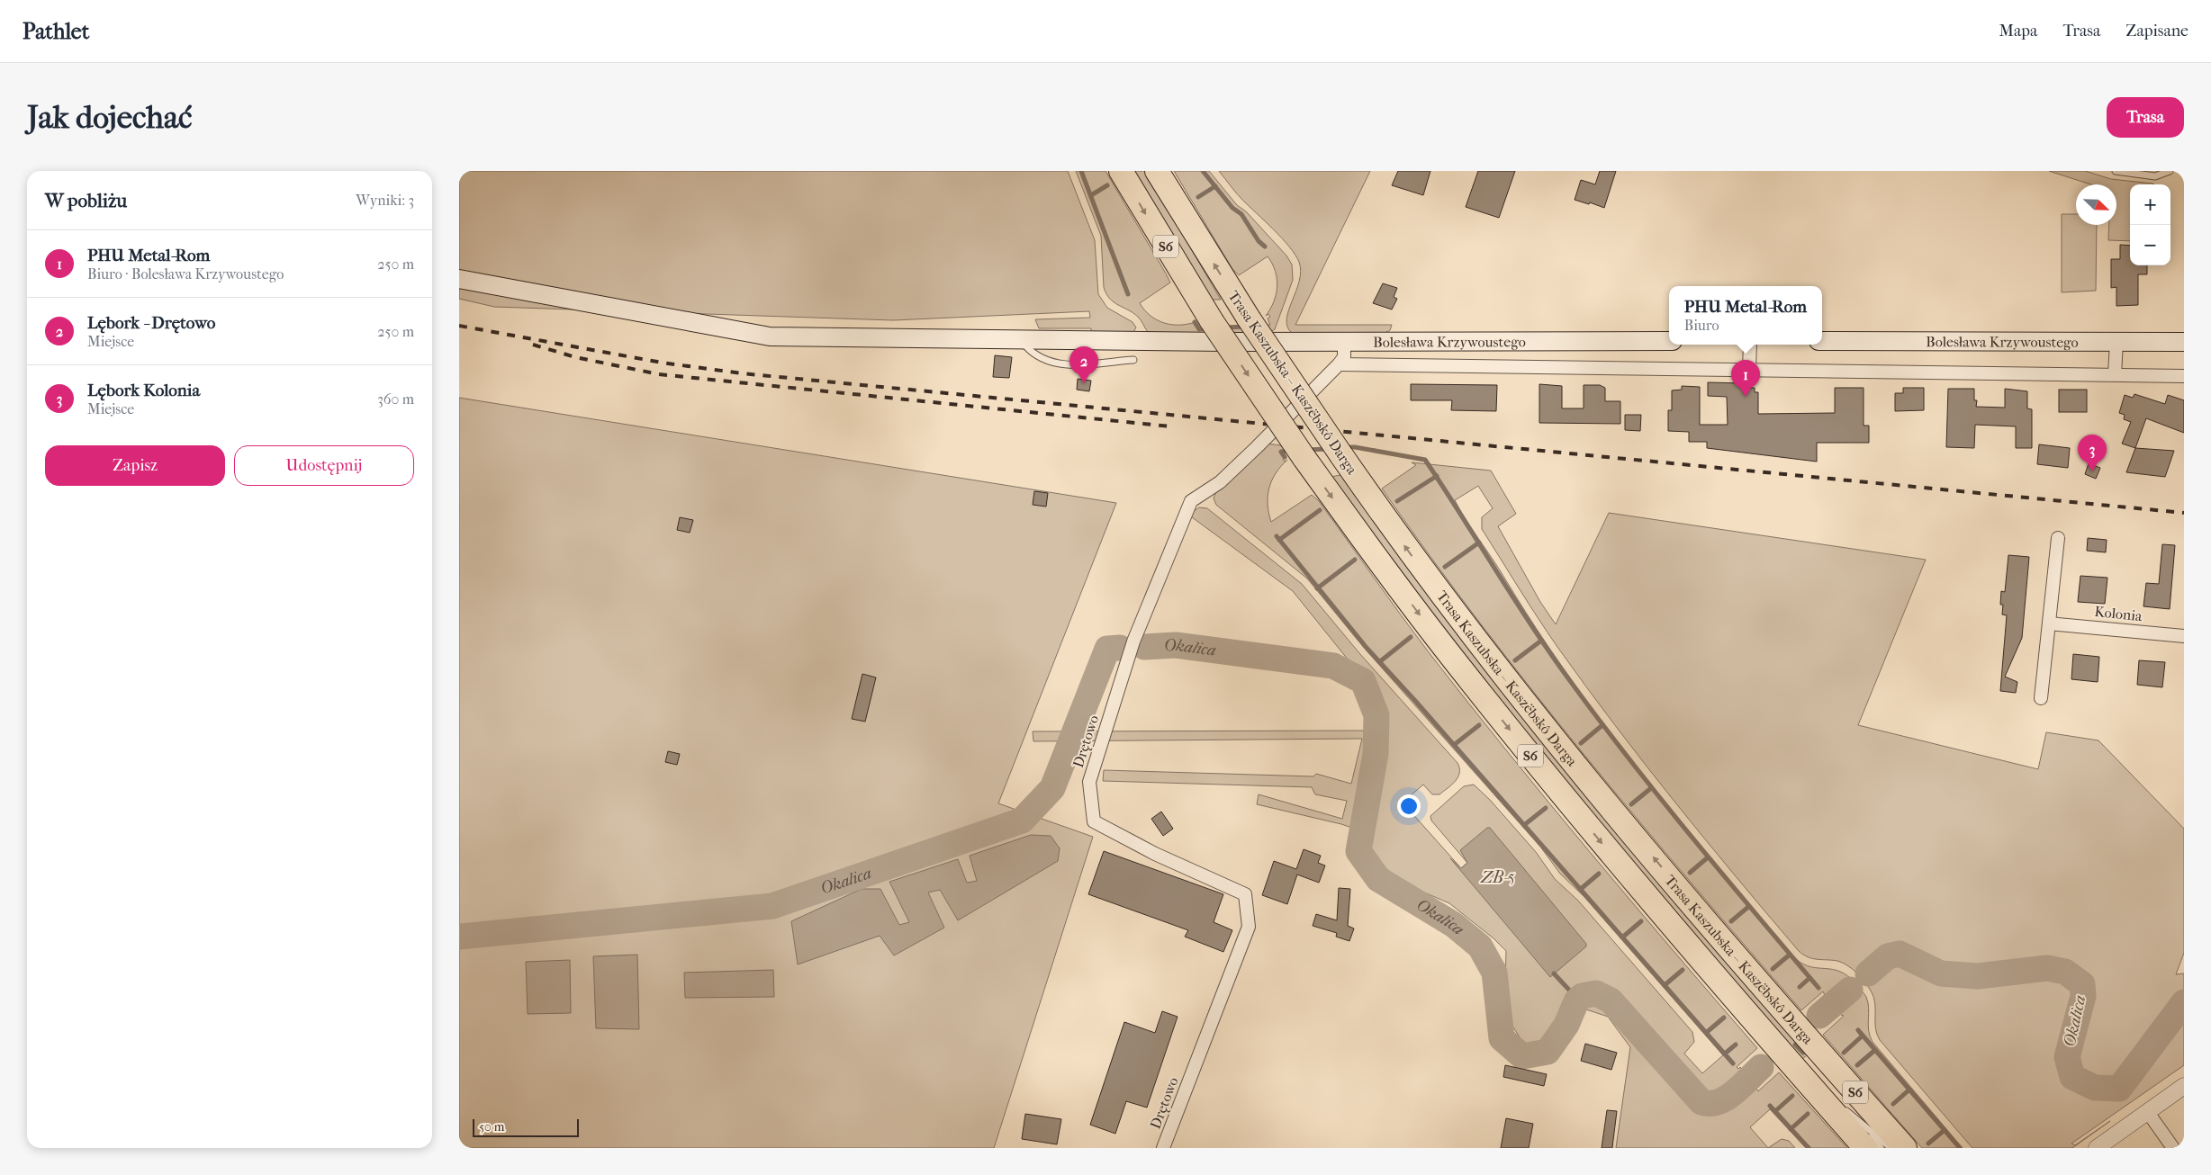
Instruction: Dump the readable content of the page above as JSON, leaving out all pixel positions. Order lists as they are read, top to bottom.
{
  "streets": {
    "highway": ["S6", "Trasa Kaszubska – Kaszëbskô Darga"],
    "main road": ["Bolesława Krzywoustego"],
    "street": ["Kolonia", "Drętowo"]
  },
  "crossings": [
    ["Bolesława Krzywoustego", "Drętowo"]
  ],
  "water": ["Okalica", "ZB-5"],
  "scale_bar": "50 m",
  "north": "bottom right",
  "page": {
    "header": "Pathlet",
    "nav": ["Mapa", "Trasa", "Zapisane"],
    "buttons": [
      "Trasa",
      ["Zapisz", "Udostępnij"]
    ],
    "title": "Jak dojechać",
    "heading": ["W pobliżu", "Wyniki: 3"],
    "map_buttons": ["+", "−"],
    "list": [
      {
        "mark": "1",
        "name": "PHU Metal-Rom",
        "note": "Biuro · Bolesława Krzywoustego",
        "value": "250 m"
      },
      {
        "mark": "2",
        "name": "Lębork - Drętowo",
        "note": "Miejsce",
        "value": "250 m"
      },
      {
        "mark": "3",
        "name": "Lębork Kolonia",
        "note": "Miejsce",
        "value": "360 m"
      }
    ],
    "popup": ["PHU Metal-Rom", "Biuro"],
    "pins": ["2", "1", "3"],
    "scale": "50 m"
  }
}
